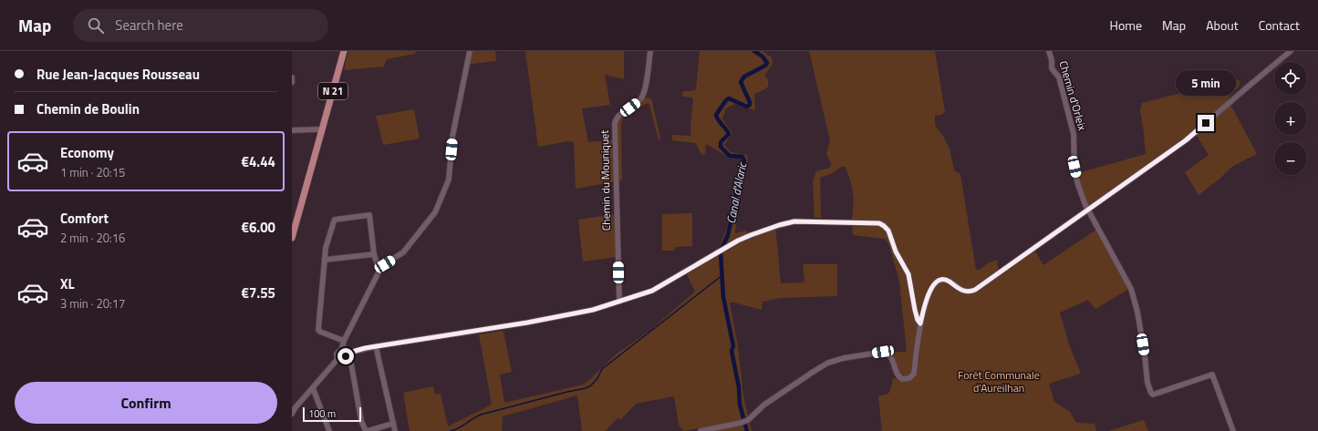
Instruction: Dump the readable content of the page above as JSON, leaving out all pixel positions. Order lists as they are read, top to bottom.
{
  "streets": {
    "main road": ["N 21"],
    "street": ["Chemin d'Orleix", "Chemin du Mouniquet"]
  },
  "water": ["Canal d'Alaric"],
  "parks": ["Forêt Communale d'Aureilhan"],
  "scale_bar": "100 m",
  "page": {
    "header": "Map",
    "search": "Search here",
    "nav": [
      "Home",
      "Map",
      "About",
      "Contact"
    ],
    "banner": ["Rue Jean-Jacques Rousseau", "Chemin de Boulin"],
    "map_buttons": ["+", "−"],
    "bubble": "5 min",
    "list": [
      {
        "name": "Economy",
        "note": "1 min · 20:15",
        "value": "€4.44"
      },
      {
        "name": "Comfort",
        "note": "2 min · 20:16",
        "value": "€6.00"
      },
      {
        "name": "XL",
        "note": "3 min · 20:17",
        "value": "€7.55"
      }
    ],
    "buttons": "Confirm",
    "scale": "100 m"
  }
}
